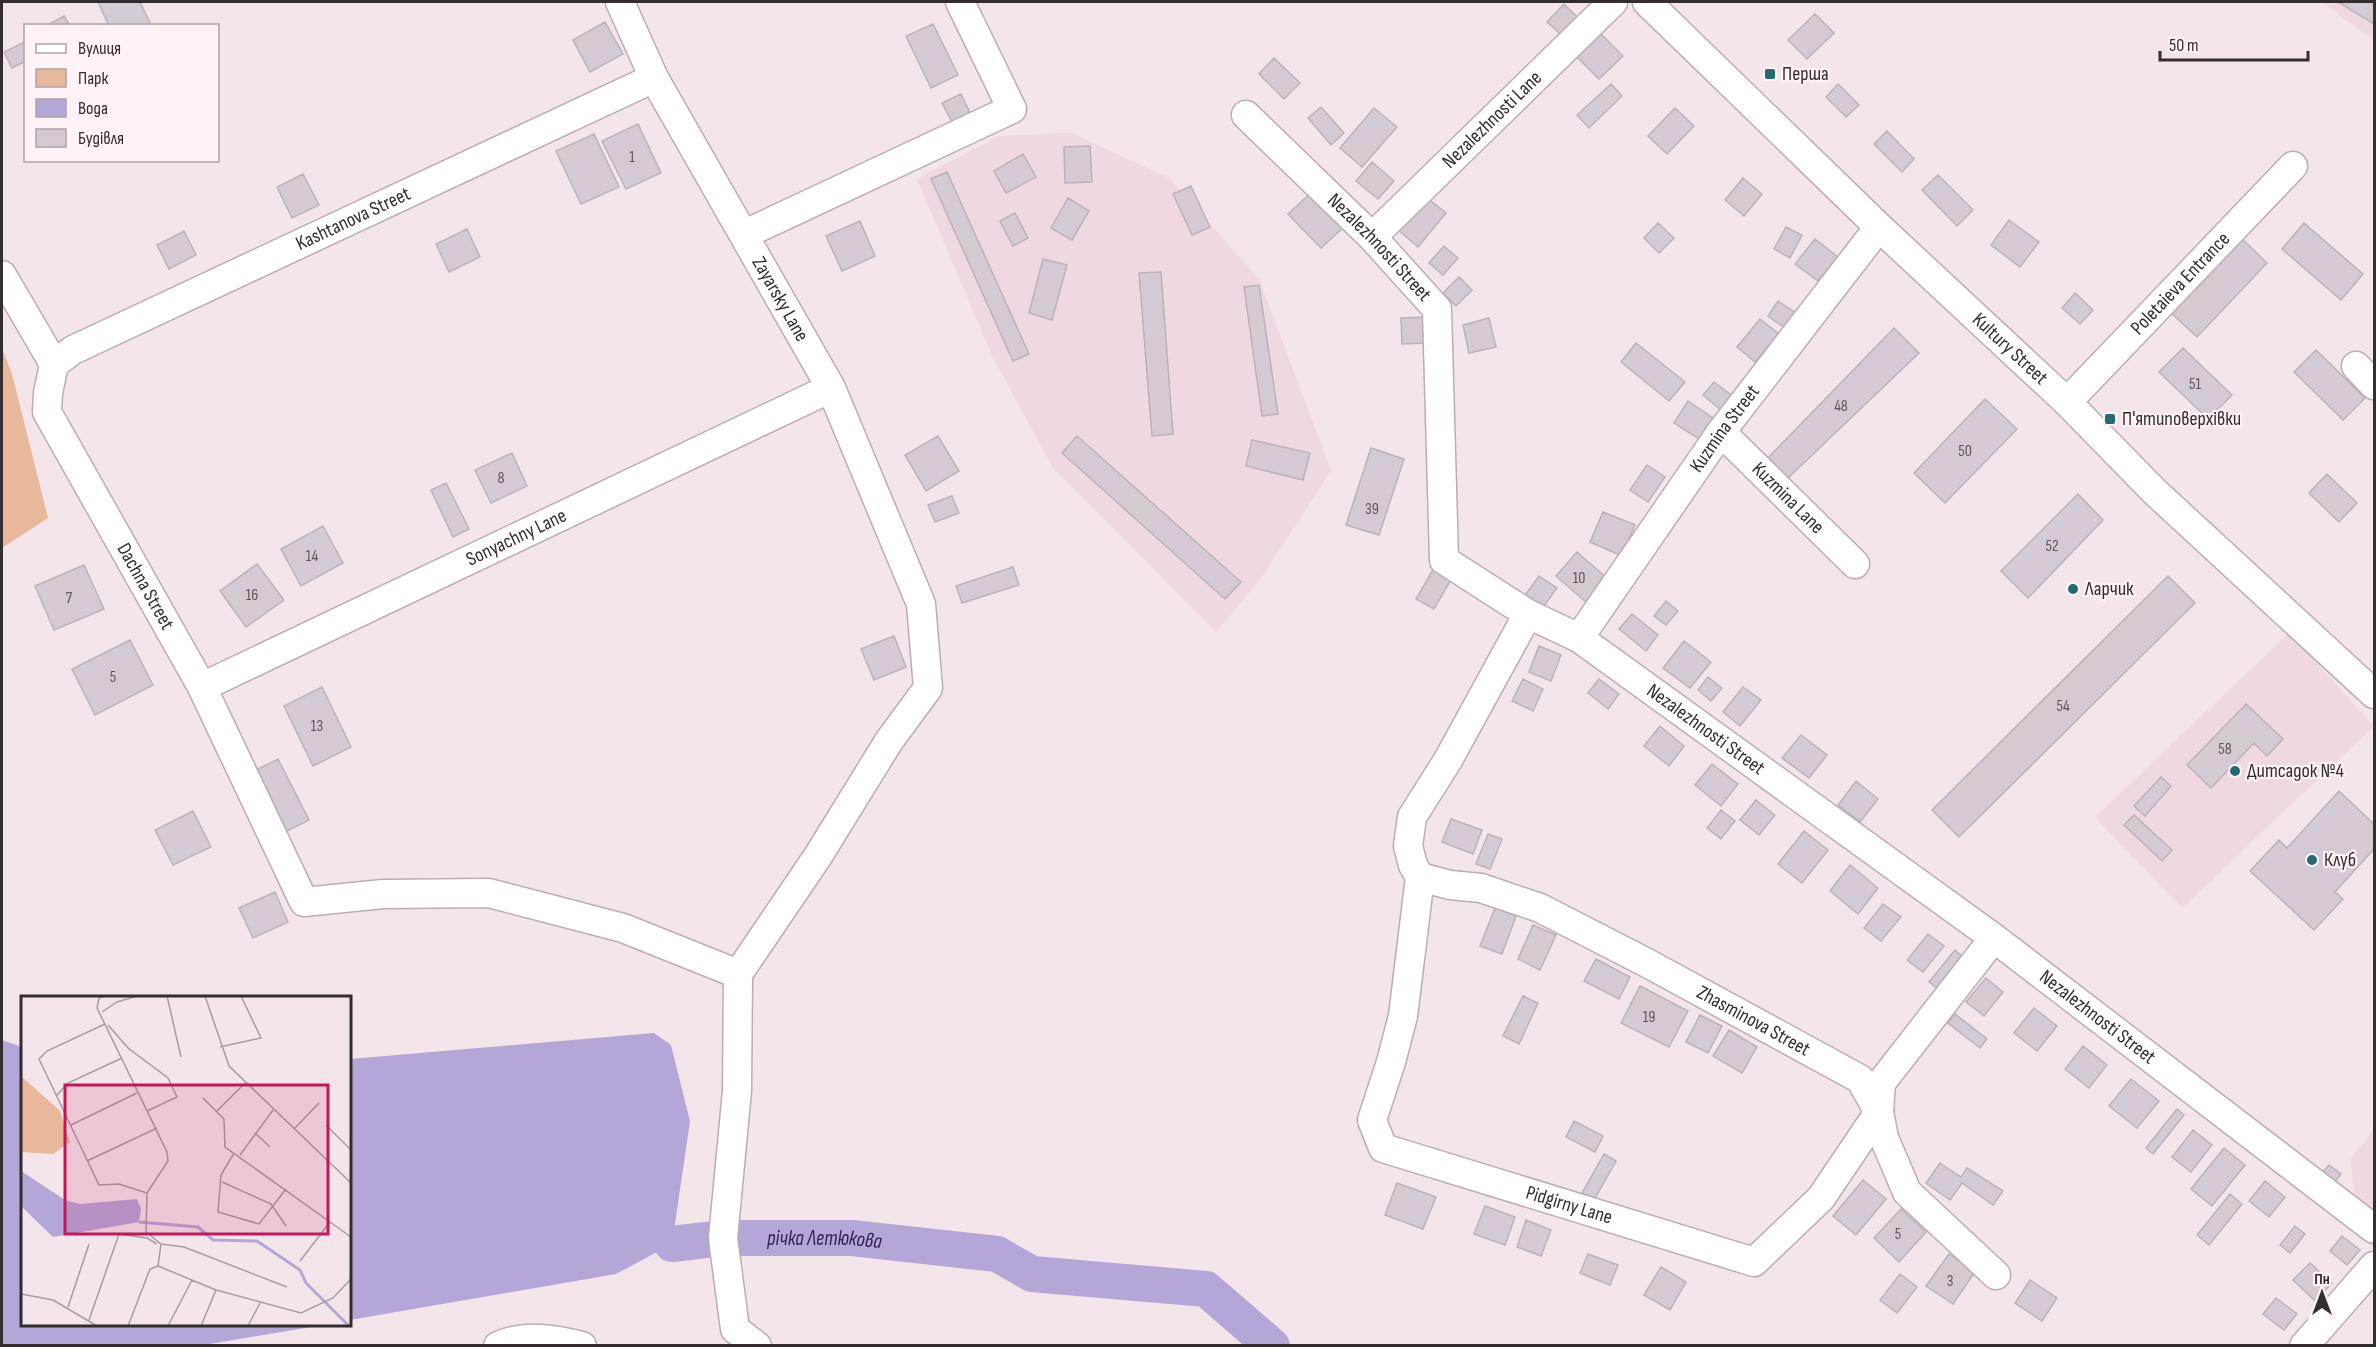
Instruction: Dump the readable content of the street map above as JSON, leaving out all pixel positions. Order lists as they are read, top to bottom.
{
  "streets": {
    "street": [
      "Nezalezhnosti Lane",
      "Kashtanova Street",
      "Nezalezhnosti Street",
      "Poletaieva Entrance",
      "Zayarsky Lane",
      "Kultury Street",
      "Kuzmina Street",
      "Kuzmina Lane",
      "Sonyachny Lane",
      "Dachna Street",
      "Zhasminova Street",
      "Pidgirny Lane"
    ]
  },
  "crossings": [
    ["Nezalezhnosti Lane", "Nezalezhnosti Street"],
    ["Kashtanova Street", "Zayarsky Lane"],
    ["Kashtanova Street", "Dachna Street"],
    ["Nezalezhnosti Street", "Kuzmina Street"],
    ["Poletaieva Entrance", "Kultury Street"],
    ["Zayarsky Lane", "Sonyachny Lane"],
    ["Zayarsky Lane", "Dachna Street"],
    ["Kultury Street", "Kuzmina Street"],
    ["Kuzmina Street", "Kuzmina Lane"],
    ["Sonyachny Lane", "Dachna Street"],
    ["Zhasminova Street", "Pidgirny Lane"]
  ],
  "water": ["річка Летюкова"],
  "places": {
    "transit": ["Перша", "П'ятиповерхівки"],
    "other": ["Ларчик", "Дитсадок №4", "Клуб"]
  },
  "house_numbers": [
    "1",
    "51",
    "48",
    "50",
    "8",
    "39",
    "52",
    "14",
    "10",
    "16",
    "7",
    "5",
    "54",
    "13",
    "58",
    "19",
    "5",
    "3"
  ],
  "legend": [
    "Вулиця",
    "Парк",
    "Вода",
    "Будівля"
  ],
  "scale_bar": "50 m",
  "north": "top"
}
